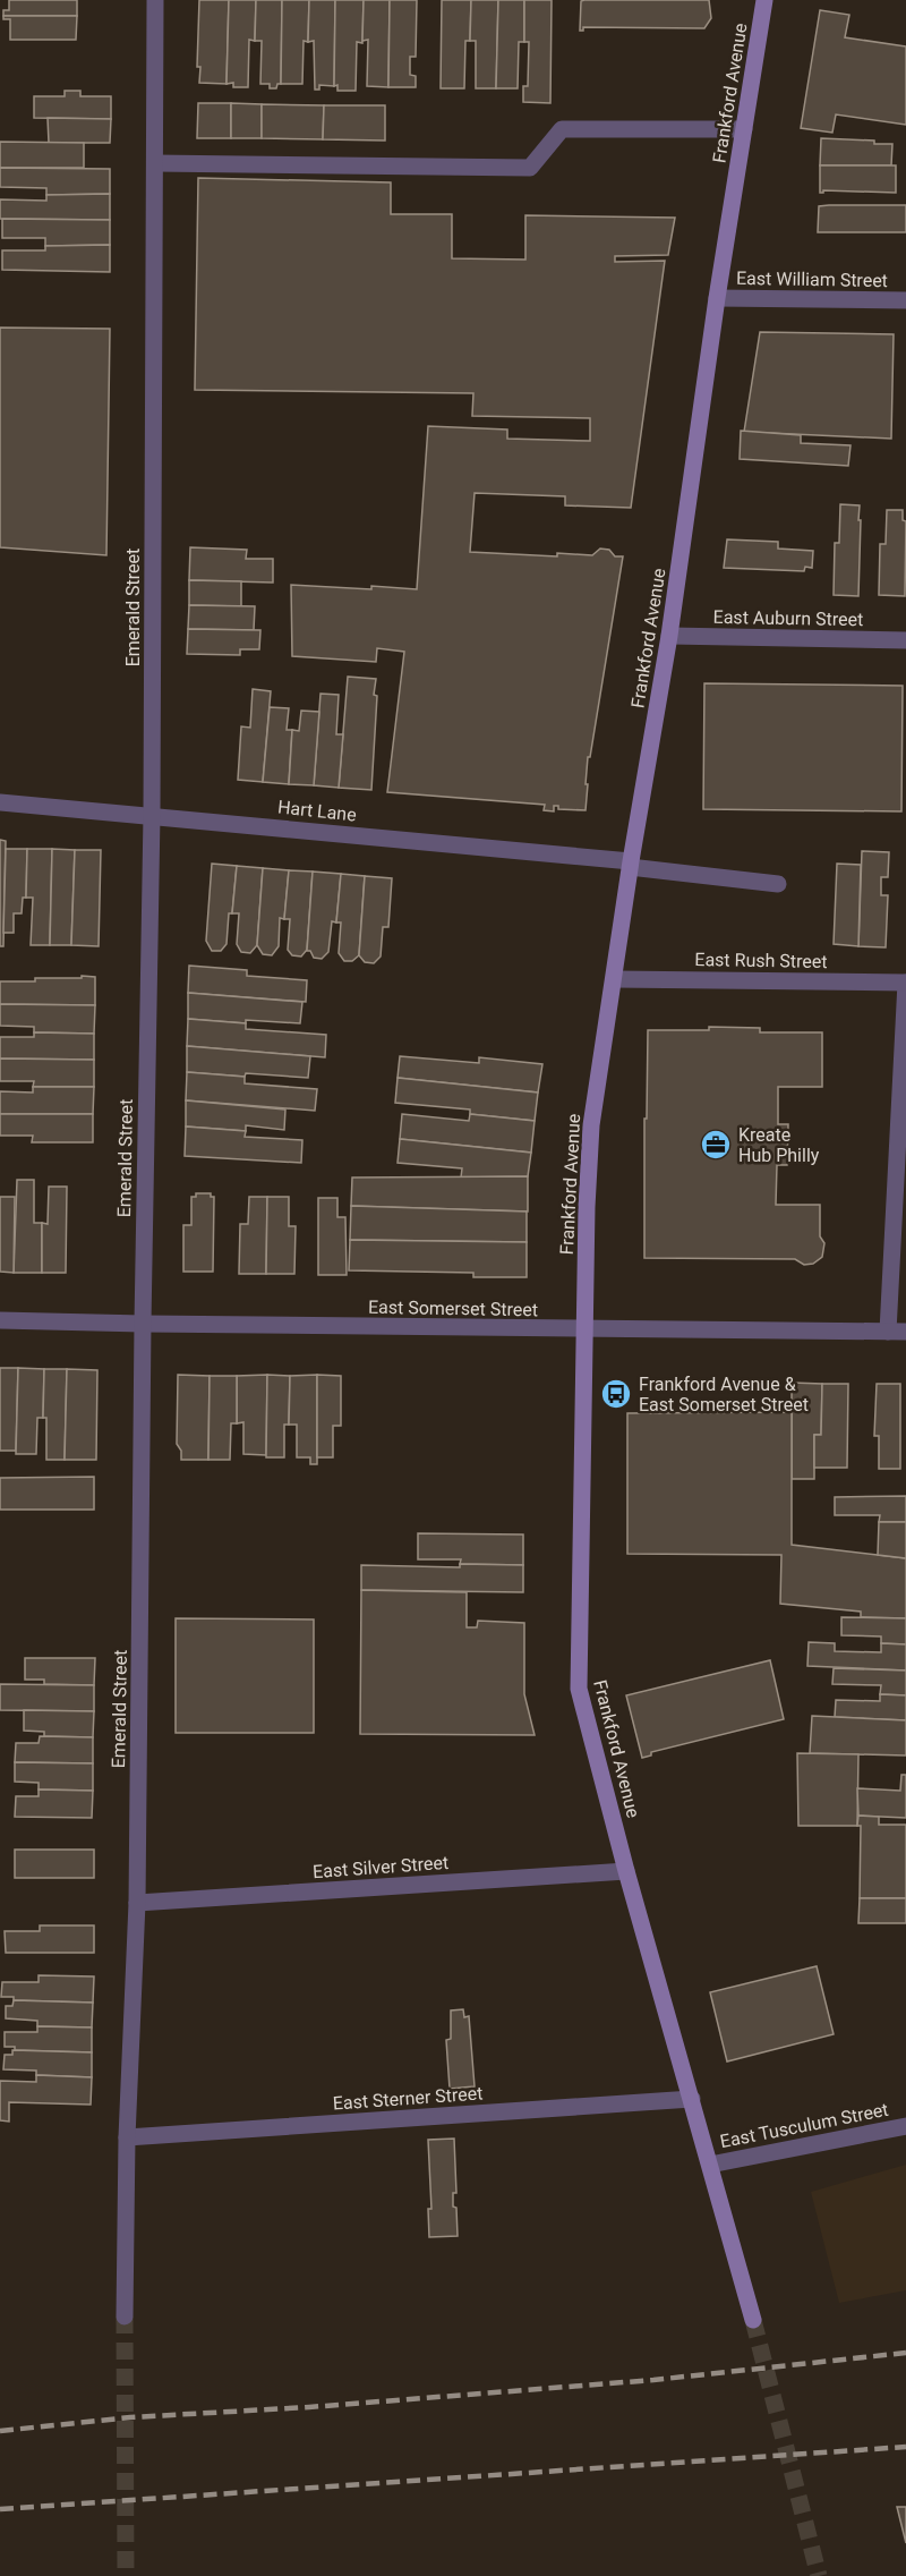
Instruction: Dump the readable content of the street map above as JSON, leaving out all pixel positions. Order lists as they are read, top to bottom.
{
  "streets": {
    "main road": ["Frankford Avenue"],
    "street": [
      "East William Street",
      "Emerald Street",
      "East Auburn Street",
      "Hart Lane",
      "East Rush Street",
      "East Somerset Street",
      "East Silver Street",
      "East Sterner Street",
      "East Tusculum Street"
    ]
  },
  "crossings": [
    ["Frankford Avenue", "East William Street"],
    ["Frankford Avenue", "East Auburn Street"],
    ["Frankford Avenue", "Hart Lane"],
    ["Frankford Avenue", "East Rush Street"],
    ["Frankford Avenue", "East Somerset Street"],
    ["Frankford Avenue", "East Silver Street"],
    ["Frankford Avenue", "East Sterner Street"],
    ["Frankford Avenue", "East Tusculum Street"],
    ["Emerald Street", "Hart Lane"],
    ["Emerald Street", "East Somerset Street"],
    ["Emerald Street", "East Silver Street"],
    ["Emerald Street", "East Sterner Street"]
  ],
  "places": {
    "office": ["Kreate Hub Philly"],
    "bus stop": ["Frankford Avenue & East Somerset Street"]
  }
}
